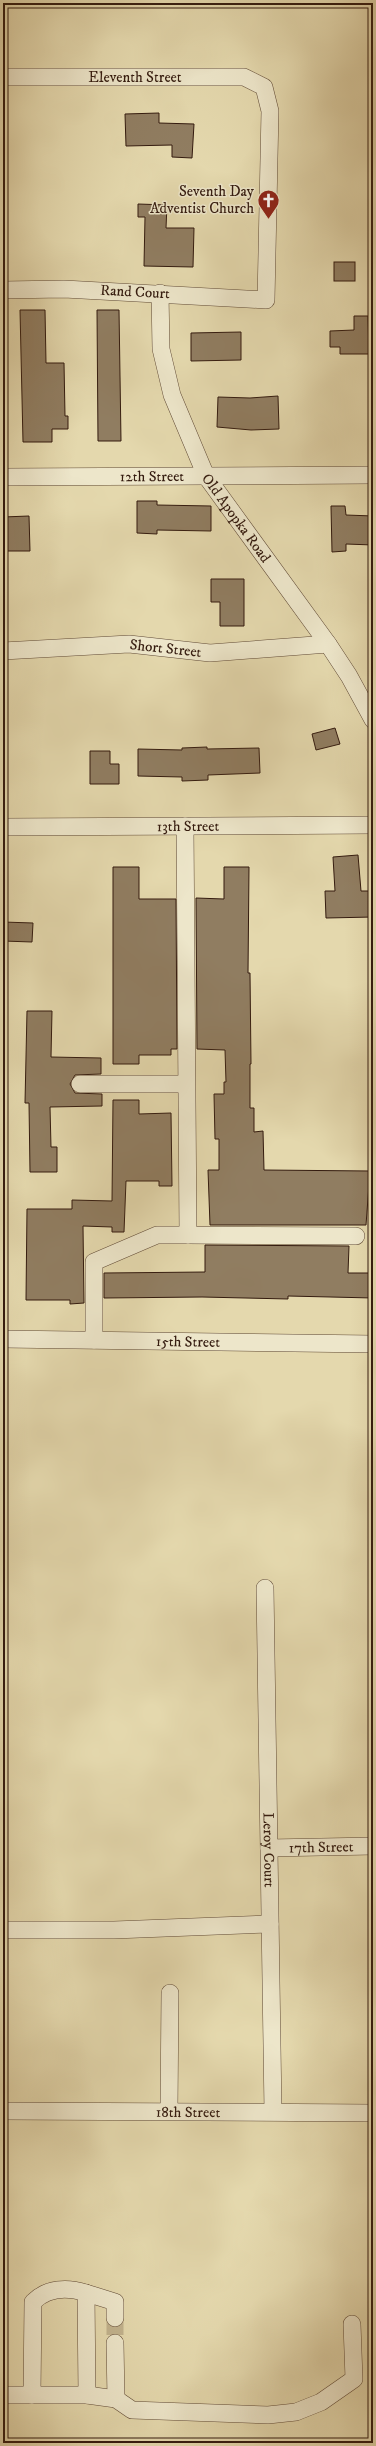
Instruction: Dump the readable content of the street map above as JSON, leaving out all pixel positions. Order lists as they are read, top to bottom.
{
  "streets": {
    "street": [
      "Eleventh Street",
      "Rand Court",
      "12th Street",
      "Old Apopka Road",
      "Short Street",
      "13th Street",
      "15th Street",
      "17th Street",
      "Leroy Court",
      "18th Street"
    ]
  },
  "crossings": [
    ["Eleventh Street", "Rand Court"],
    ["Rand Court", "Old Apopka Road"],
    ["12th Street", "Old Apopka Road"],
    ["Old Apopka Road", "Short Street"],
    ["17th Street", "Leroy Court"],
    ["Leroy Court", "18th Street"]
  ],
  "places": {
    "church": ["Seventh Day Adventist Church"]
  }
}
